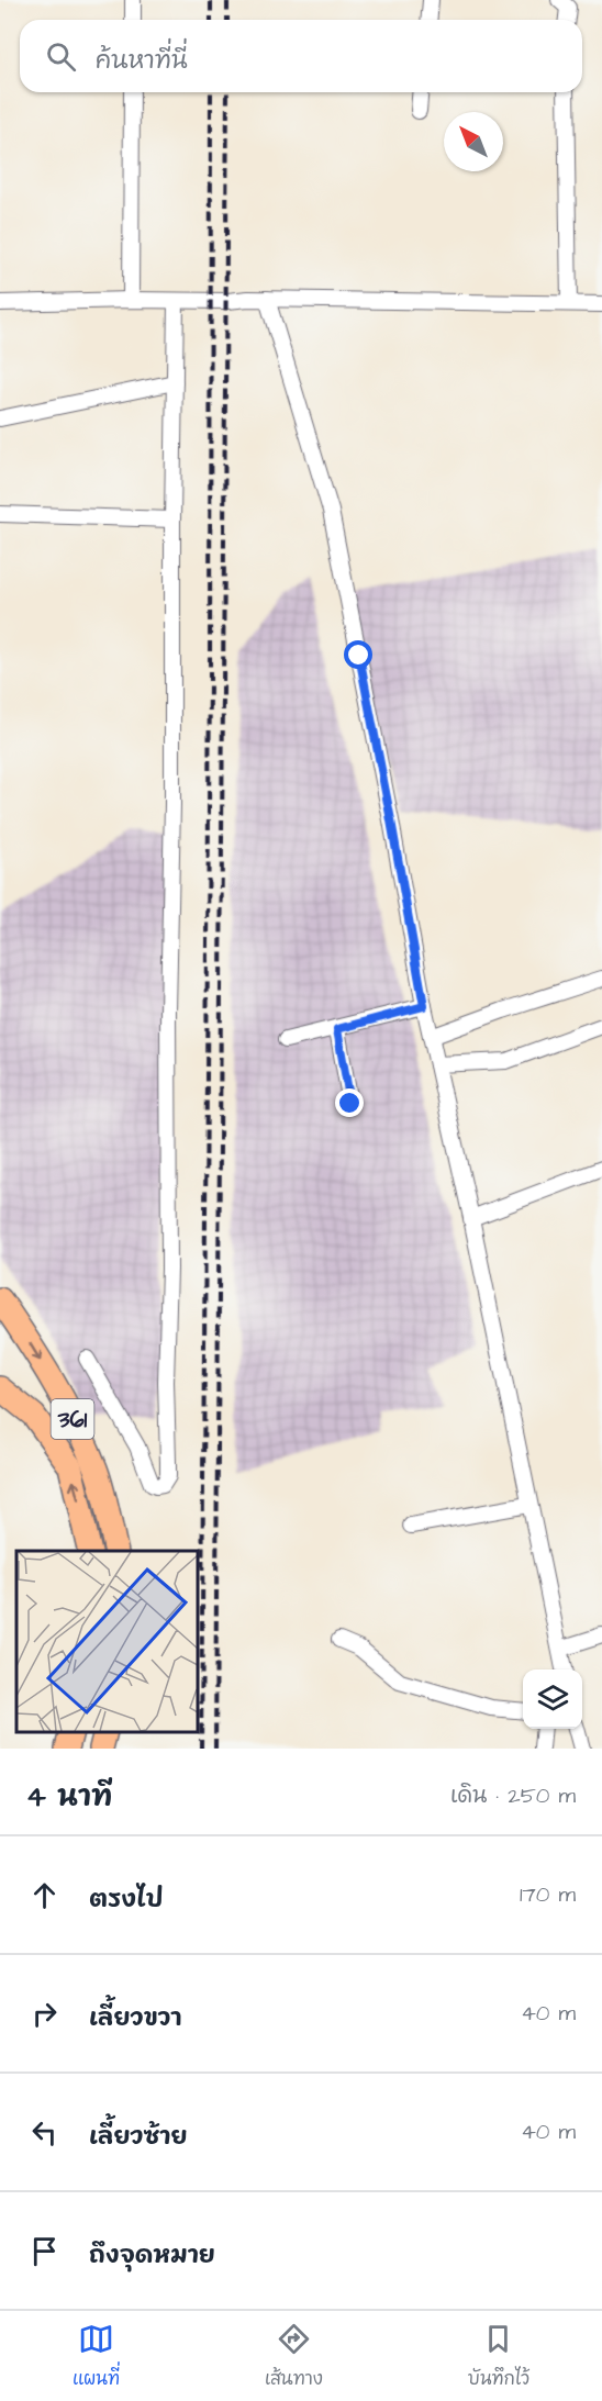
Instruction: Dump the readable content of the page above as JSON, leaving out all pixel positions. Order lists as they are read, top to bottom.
{
  "streets": {
    "highway": ["361"]
  },
  "north": "top left",
  "page": {
    "search": "ค้นหาที่นี่",
    "heading": ["4 นาที", "เดิน · 250 m"],
    "list": [
      ["ตรงไป", "170 m"],
      ["เลี้ยวขวา", "40 m"],
      ["เลี้ยวซ้าย", "40 m"],
      "ถึงจุดหมาย"
    ],
    "nav": ["แผนที่", "เส้นทาง", "บันทึกไว้"]
  }
}
